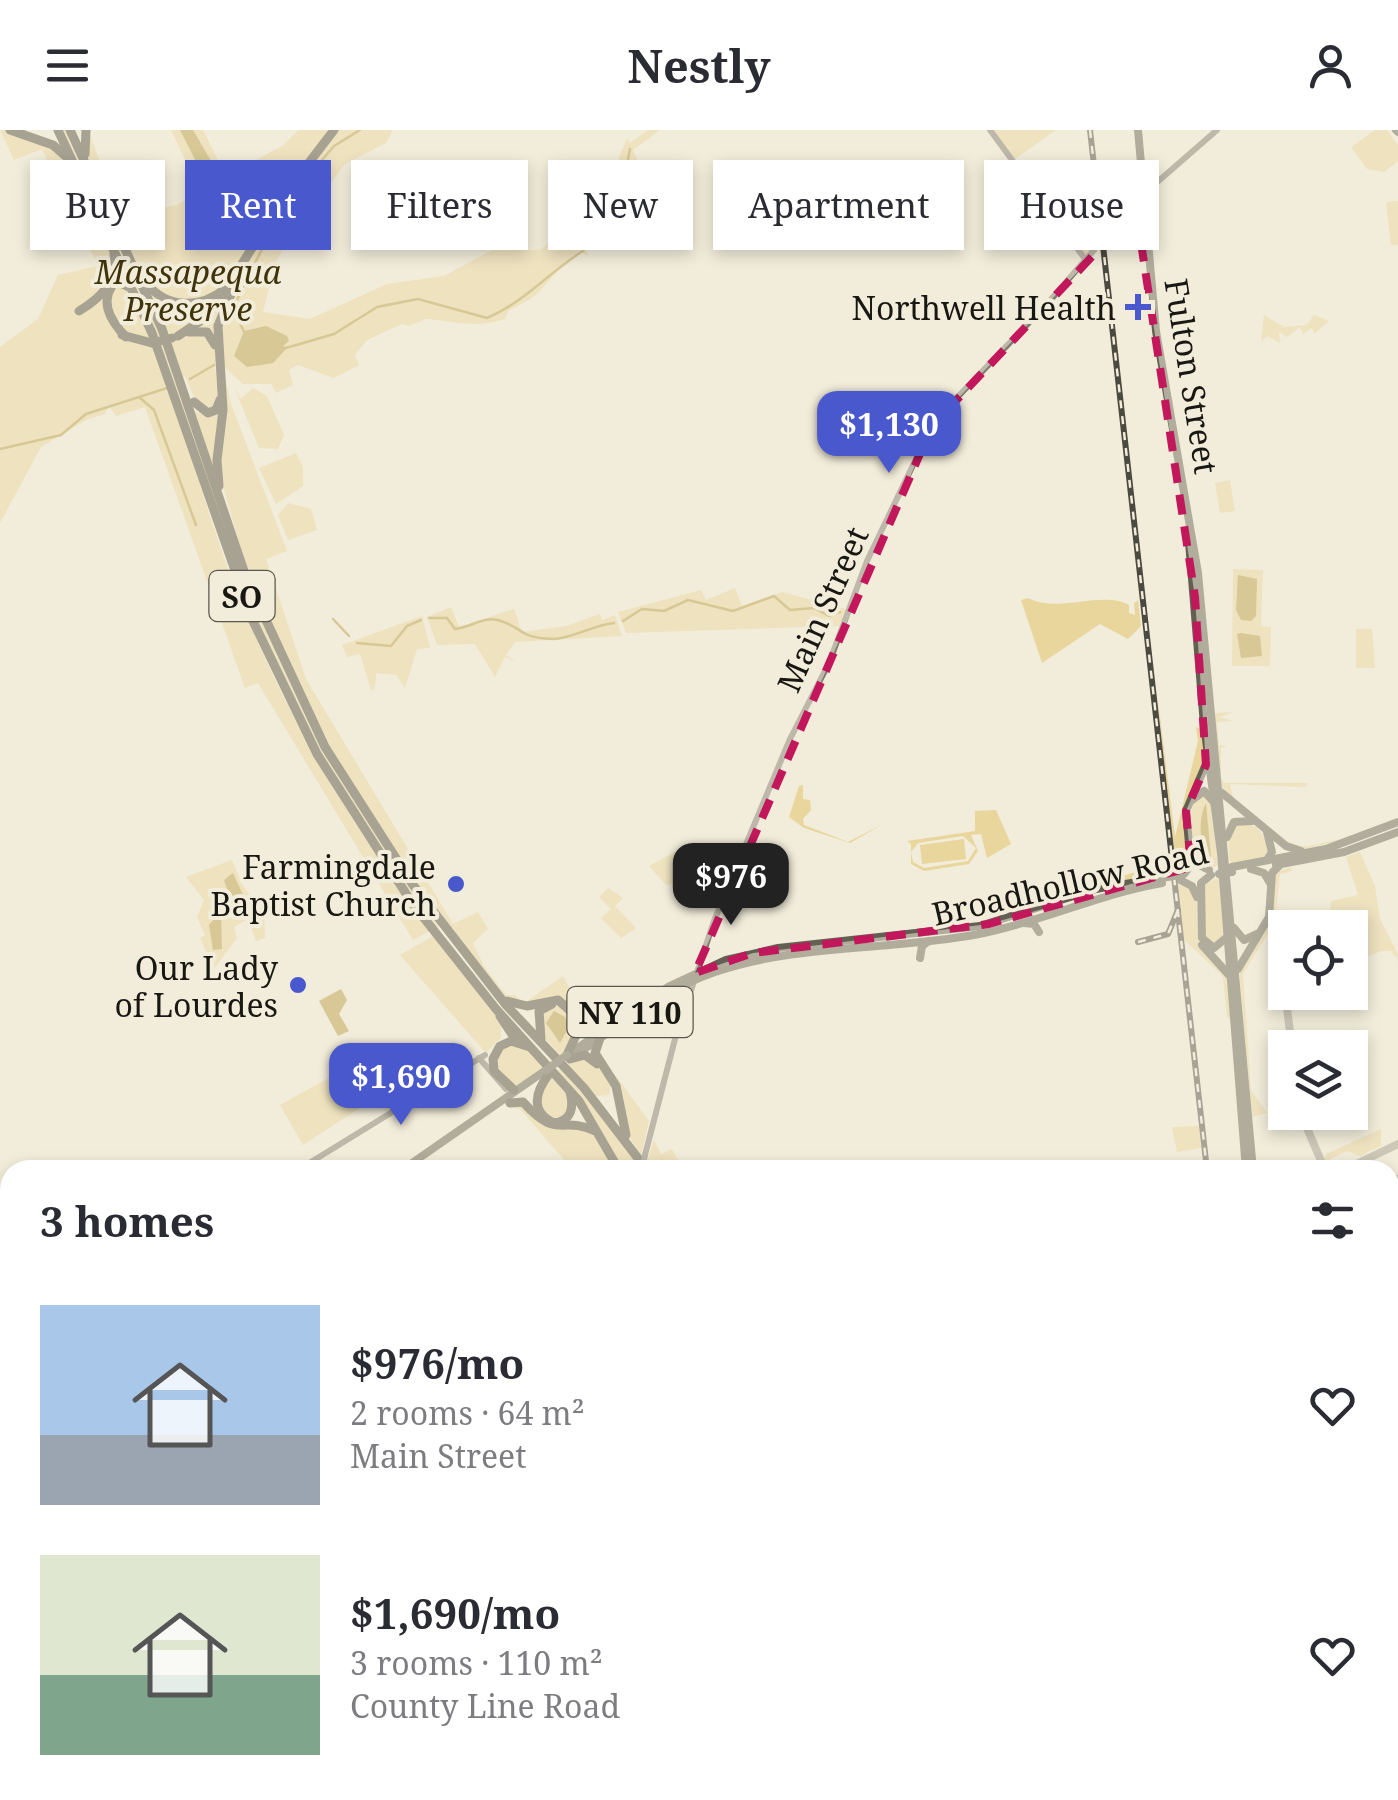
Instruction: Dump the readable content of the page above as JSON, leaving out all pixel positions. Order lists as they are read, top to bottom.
{
  "streets": {
    "highway": ["SO"],
    "main road": [
      "Fulton Street",
      "Main Street",
      "Broadhollow Road",
      "NY 110"
    ]
  },
  "crossings": [
    ["Main Street", "Broadhollow Road"],
    ["Main Street", "NY 110"],
    ["Broadhollow Road", "NY 110"]
  ],
  "parks": ["Massapequa Preserve"],
  "places": {
    "health": ["Northwell Health"],
    "other": ["Farmingdale Baptist Church", "Our Lady of Lourdes"]
  },
  "page": {
    "header": "Nestly",
    "chip": [
      "Buy",
      "Rent",
      "Filters",
      "New",
      "Apartment",
      "House"
    ],
    "price": ["$1,130", "$976", "$1,690"],
    "heading": "3 homes",
    "list": [
      {
        "name": "$976/mo",
        "note": "2 rooms · 64 m² · Main Street"
      },
      {
        "name": "$1,690/mo",
        "note": "3 rooms · 110 m² · County Line Road"
      }
    ]
  }
}
